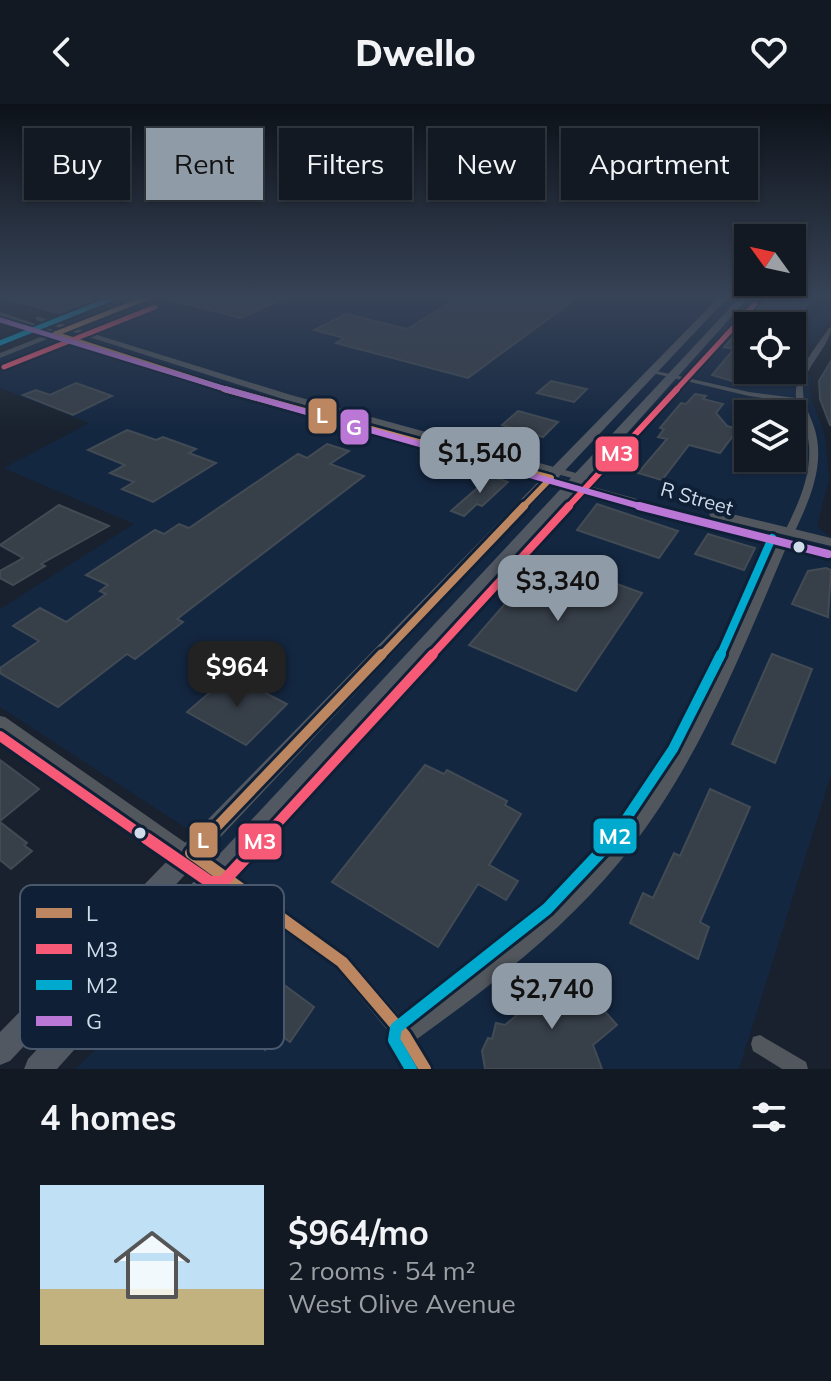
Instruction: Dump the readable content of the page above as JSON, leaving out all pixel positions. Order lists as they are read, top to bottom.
{
  "streets": {
    "street": ["R Street"]
  },
  "lines": [
    "transit line L",
    "transit line M3",
    "transit line M2",
    "transit line G"
  ],
  "legend": [
    "L",
    "M3",
    "M2",
    "G"
  ],
  "north": "top left",
  "page": {
    "header": "Dwello",
    "chip": [
      "Buy",
      "Rent",
      "Filters",
      "New",
      "Apartment"
    ],
    "price": [
      "$1,540",
      "$3,340",
      "$964",
      "$2,740"
    ],
    "heading": "4 homes",
    "list": [
      {
        "name": "$964/mo",
        "note": "2 rooms · 54 m² · West Olive Avenue"
      }
    ]
  }
}
